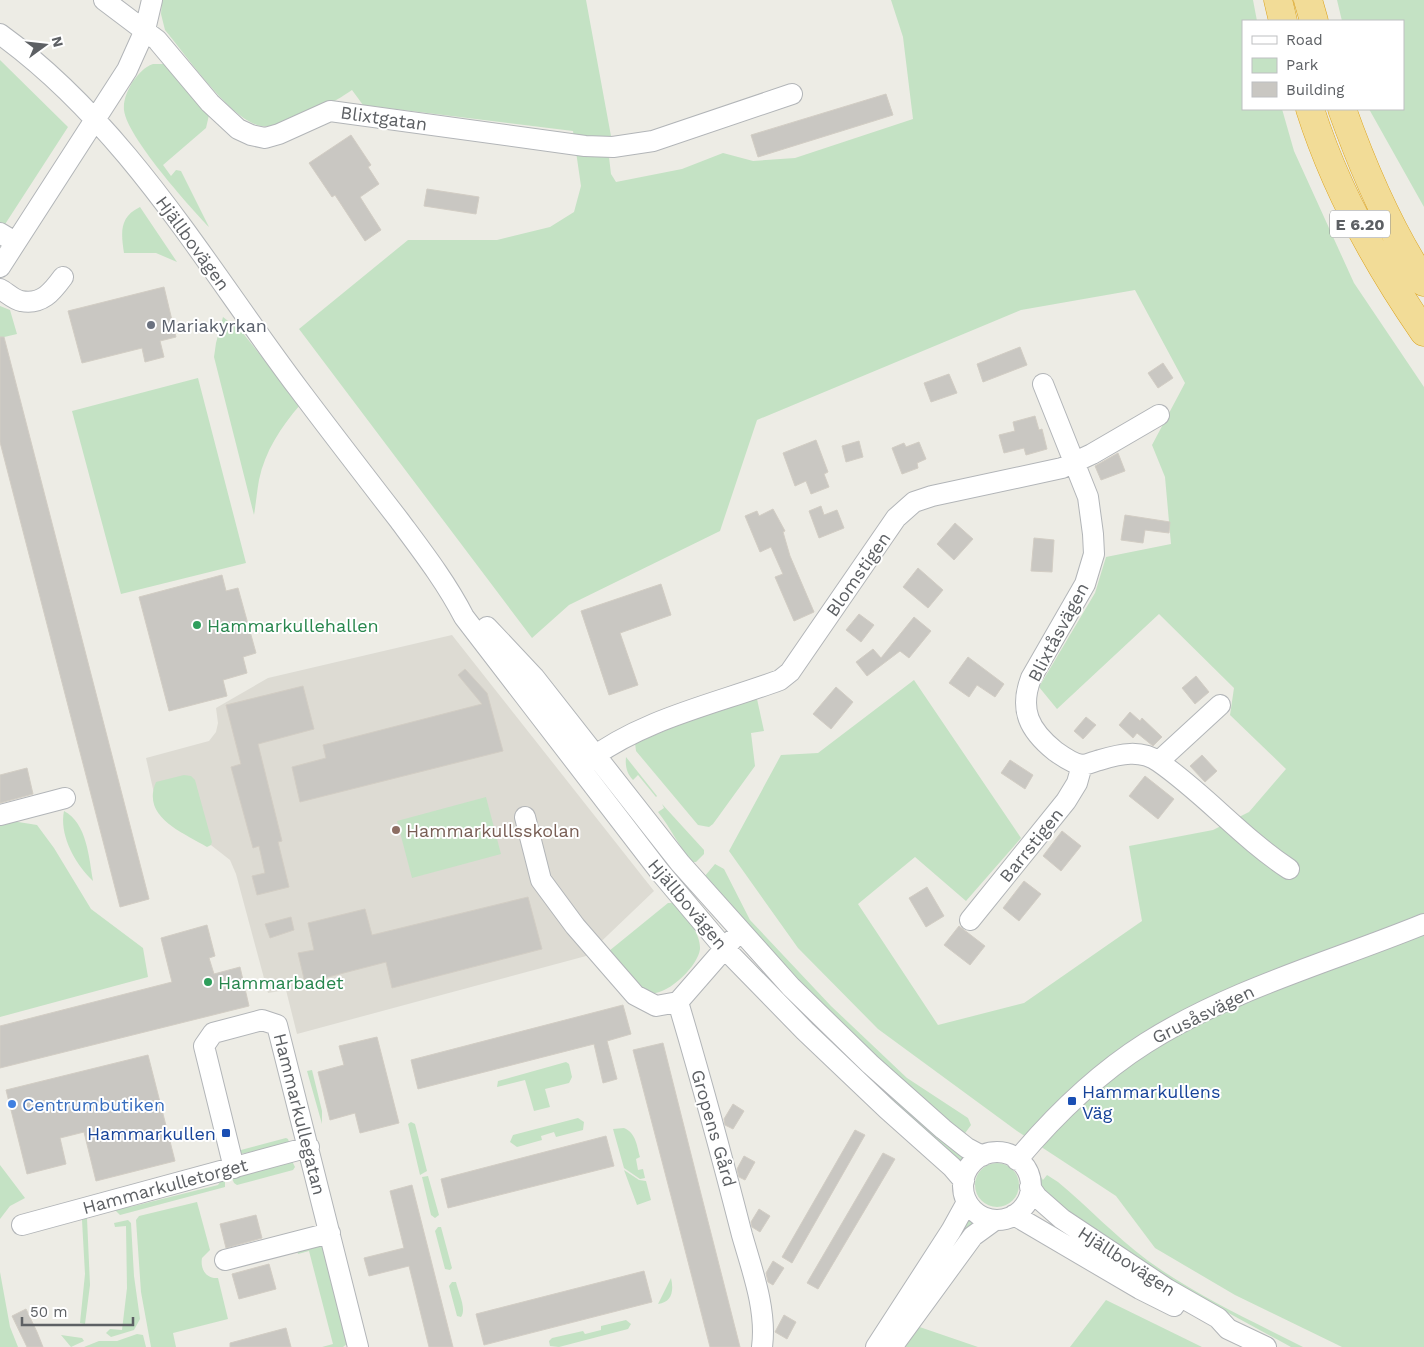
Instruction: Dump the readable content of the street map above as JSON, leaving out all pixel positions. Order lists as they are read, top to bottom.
{
  "streets": {
    "highway": ["E 6.20"],
    "street": [
      "Blixtgatan",
      "Hjällbovägen",
      "Blomstigen",
      "Blixtåsvägen",
      "Barrstigen",
      "Grusåsvägen",
      "Hammarkullegatan",
      "Gropens Gård",
      "Hammarkulletorget"
    ]
  },
  "crossings": [
    ["Hjällbovägen", "Blomstigen"],
    ["Hjällbovägen", "Grusåsvägen"],
    ["Blomstigen", "Blixtåsvägen"],
    ["Blixtåsvägen", "Barrstigen"],
    ["Hammarkullegatan", "Hammarkulletorget"]
  ],
  "places": {
    "other": [
      "Mariakyrkan",
      "Hammarkullehallen",
      "Hammarkullsskolan",
      "Hammarbadet",
      "Centrumbutiken"
    ],
    "transit": ["Hammarkullens Väg", "Hammarkullen"]
  },
  "legend": ["Road", "Park", "Building"],
  "scale_bar": "50 m",
  "north": "right"
}
